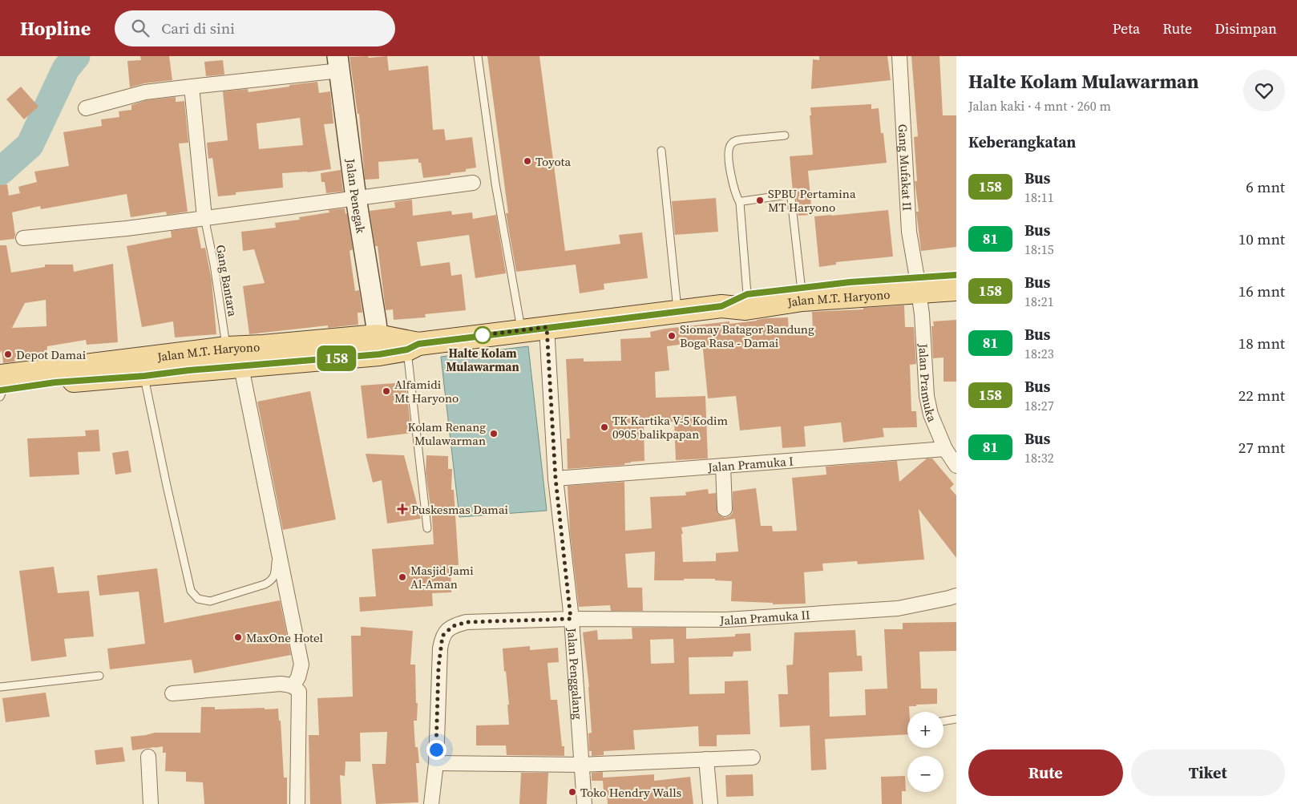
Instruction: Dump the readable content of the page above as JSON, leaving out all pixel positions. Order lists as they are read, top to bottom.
{
  "streets": {
    "main road": ["Jalan M.T. Haryono"],
    "street": [
      "Gang Mufakat II",
      "Jalan Penegak",
      "Jalan Pramuka",
      "Jalan Pramuka I",
      "Jalan Pramuka II",
      "Jalan Penggalang"
    ],
    "lane": ["Gang Bantara"]
  },
  "crossings": [
    ["Gang Mufakat II", "Jalan M.T. Haryono"],
    ["Gang Mufakat II", "Jalan Pramuka"],
    ["Jalan Penegak", "Jalan M.T. Haryono"],
    ["Gang Bantara", "Jalan M.T. Haryono"],
    ["Jalan M.T. Haryono", "Jalan Pramuka"],
    ["Jalan M.T. Haryono", "Jalan Penggalang"],
    ["Jalan Pramuka", "Jalan Pramuka I"],
    ["Jalan Pramuka I", "Jalan Penggalang"],
    ["Jalan Pramuka II", "Jalan Penggalang"]
  ],
  "places": {
    "other": [
      "Toyota",
      "SPBU Pertamina MT Haryono",
      "Halte Kolam Mulawarman",
      "Siomay Batagor Bandung Boga Rasa - Damai",
      "Depot Damai",
      "Alfamidi Mt Haryono",
      "TK Kartika V-5 Kodim 0905 balikpapan",
      "Kolam Renang Mulawarman",
      "Masjid Jami Al-Aman",
      "MaxOne Hotel",
      "Toko Hendry Walls"
    ],
    "health": ["Puskesmas Damai"]
  },
  "lines": ["bus line 158"],
  "page": {
    "header": "Hopline",
    "search": "Cari di sini",
    "nav": ["Peta", "Rute", "Disimpan"],
    "on_map": "158",
    "heading": [
      ["Halte Kolam Mulawarman", "Jalan kaki · 4 mnt · 260 m"],
      "Keberangkatan"
    ],
    "list": [
      {
        "mark": "158",
        "name": "Bus",
        "note": "18:11",
        "value": "6 mnt"
      },
      {
        "mark": "81",
        "name": "Bus",
        "note": "18:15",
        "value": "10 mnt"
      },
      {
        "mark": "158",
        "name": "Bus",
        "note": "18:21",
        "value": "16 mnt"
      },
      {
        "mark": "81",
        "name": "Bus",
        "note": "18:23",
        "value": "18 mnt"
      },
      {
        "mark": "158",
        "name": "Bus",
        "note": "18:27",
        "value": "22 mnt"
      },
      {
        "mark": "81",
        "name": "Bus",
        "note": "18:32",
        "value": "27 mnt"
      }
    ],
    "map_buttons": ["+", "−"],
    "buttons": ["Rute", "Tiket"]
  }
}
